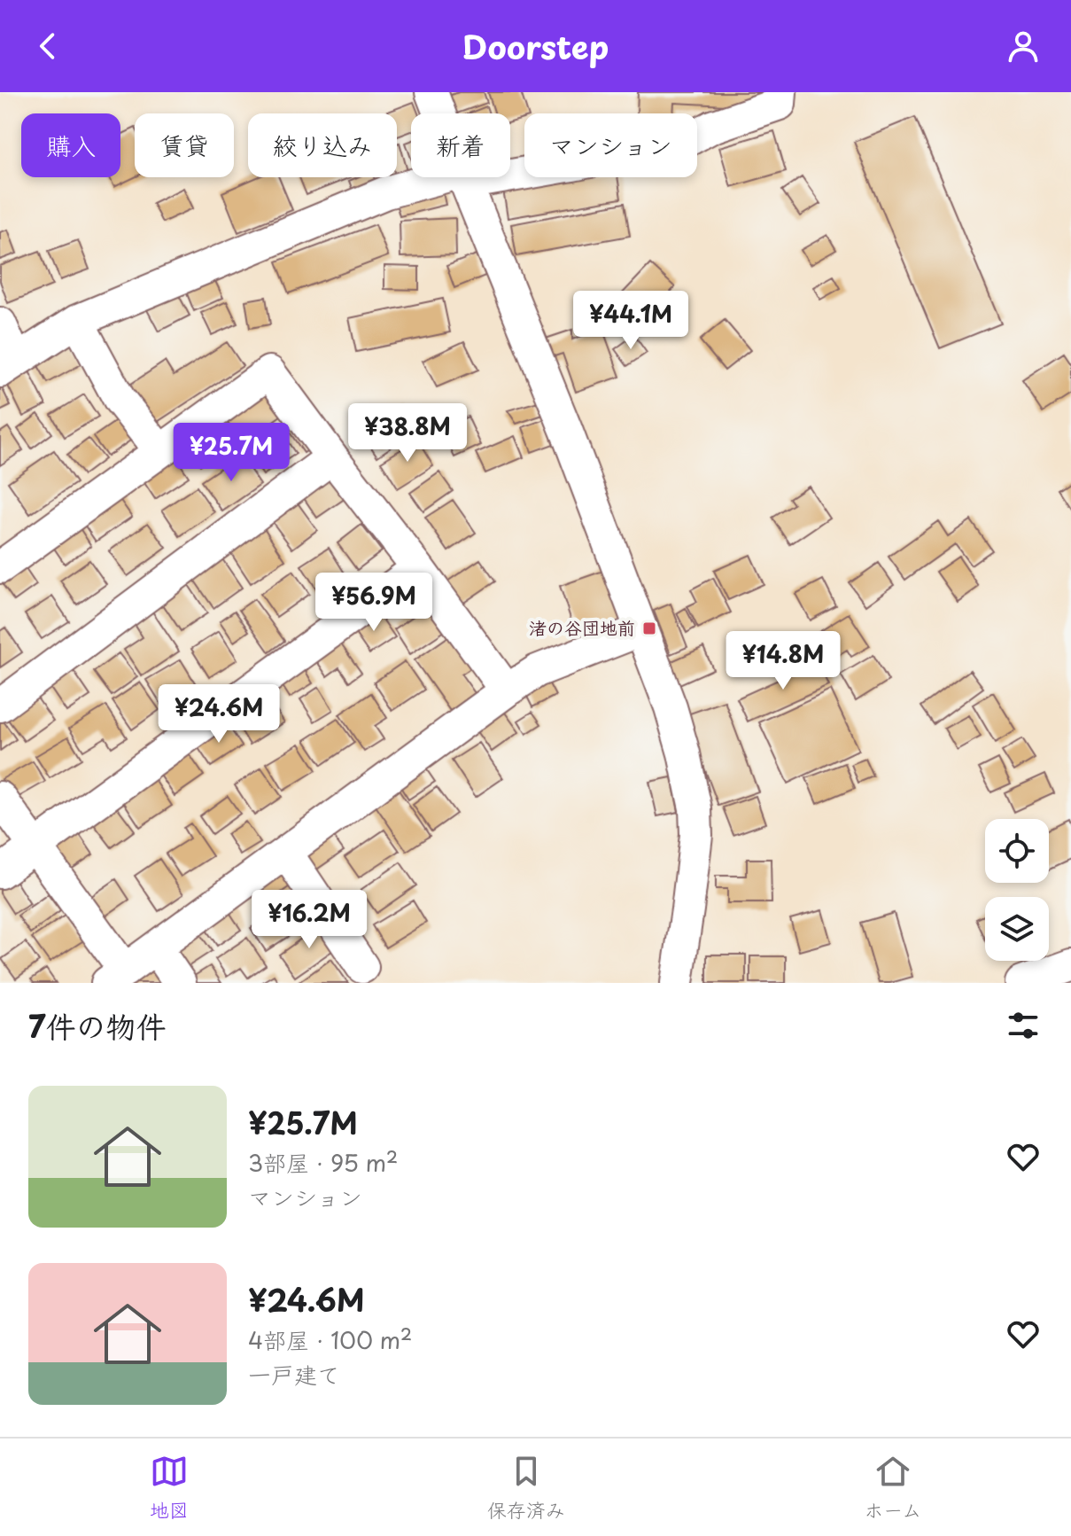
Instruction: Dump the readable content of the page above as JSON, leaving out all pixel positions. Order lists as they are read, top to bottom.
{
  "places": {
    "transit": ["渚の谷団地前"]
  },
  "page": {
    "header": "Doorstep",
    "chip": [
      "購入",
      "賃貸",
      "絞り込み",
      "新着",
      "マンション"
    ],
    "price": [
      "¥44.1M",
      "¥38.8M",
      "¥25.7M",
      "¥56.9M",
      "¥14.8M",
      "¥24.6M",
      "¥16.2M"
    ],
    "heading": "7件の物件",
    "list": [
      {
        "name": "¥25.7M",
        "note": "3部屋 · 95 m² · マンション"
      },
      {
        "name": "¥24.6M",
        "note": "4部屋 · 100 m² · 一戸建て"
      }
    ],
    "tabs": ["地図", "保存済み", "ホーム"]
  }
}
